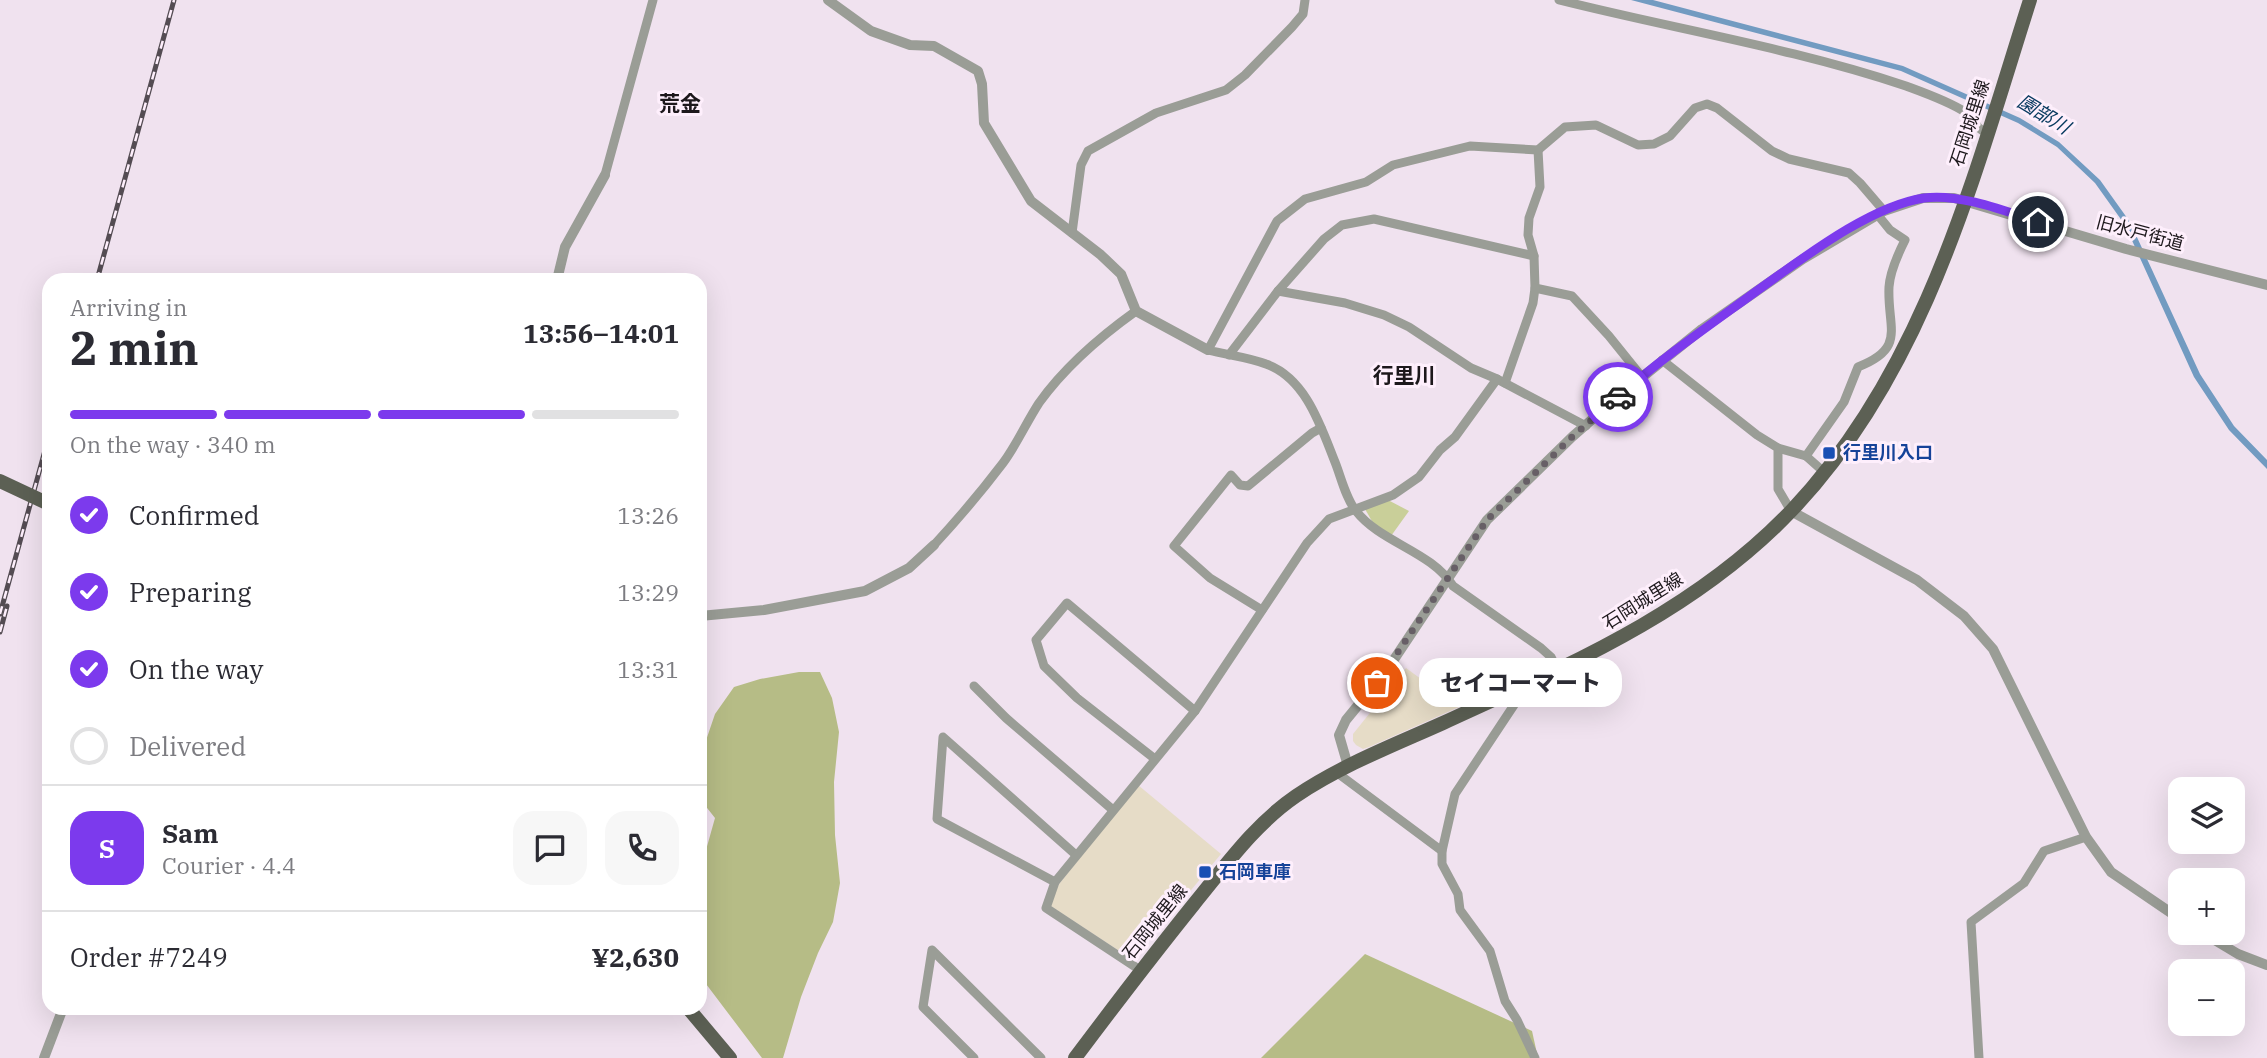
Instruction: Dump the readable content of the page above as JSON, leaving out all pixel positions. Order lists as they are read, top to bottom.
{
  "streets": {
    "main road": ["石岡城里線"],
    "street": ["旧水戸街道"]
  },
  "crossings": [
    ["石岡城里線", "旧水戸街道"]
  ],
  "districts": ["荒金", "行里川"],
  "water": ["園部川"],
  "places": {
    "transit": ["行里川入口", "石岡車庫"],
    "other": ["セイコーマート"]
  },
  "page": {
    "heading": ["2 min", "Arriving in", "13:56–14:01"],
    "panel": [
      "Sam",
      "Courier · 4.4",
      "Order #7249",
      "¥2,630"
    ],
    "bar": "On the way · 340 m",
    "list": [
      ["Confirmed", "13:26"],
      ["Preparing", "13:29"],
      ["On the way", "13:31"],
      "Delivered"
    ],
    "bubble": "セイコーマート",
    "map_buttons": ["+", "−"],
    "round": "S"
  }
}
